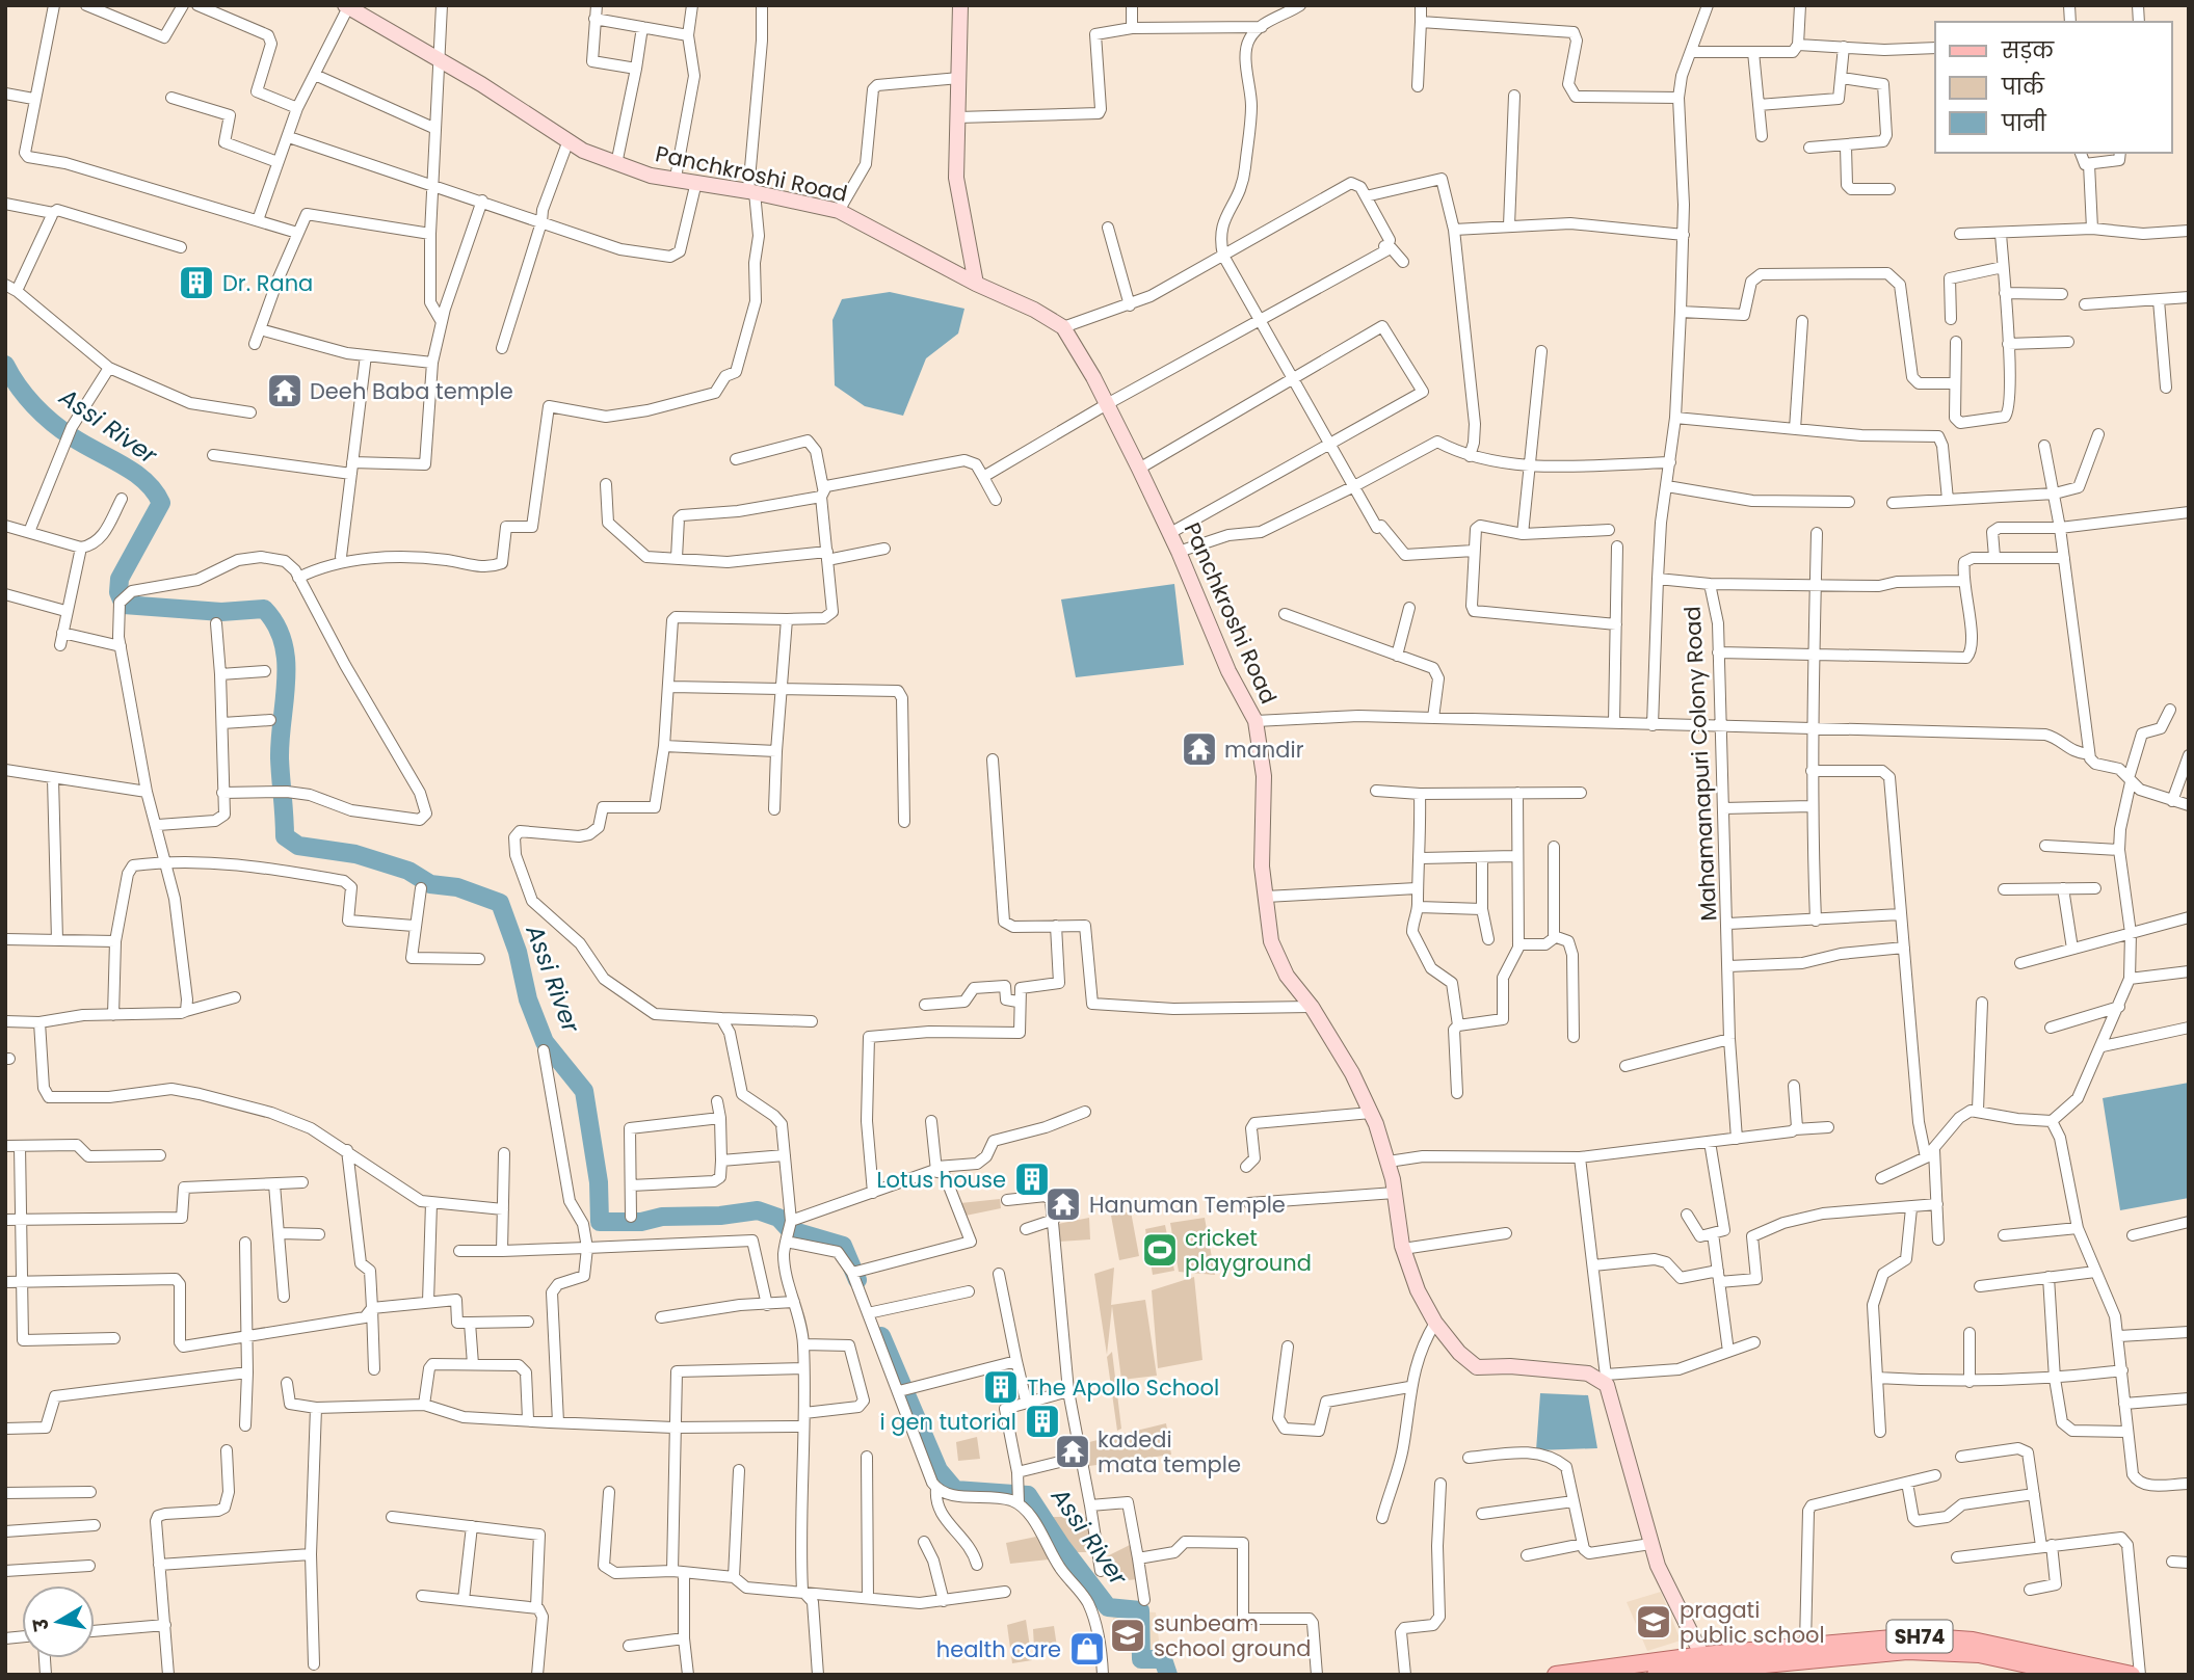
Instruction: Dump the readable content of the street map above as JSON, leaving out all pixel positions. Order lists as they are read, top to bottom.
{
  "streets": {
    "main road": ["SH74"],
    "street": ["Panchkroshi Road", "Mahamanapuri Colony Road"]
  },
  "water": ["Assi River"],
  "places": {
    "building": [
      "Dr. Rana",
      "Lotus house",
      "The Apollo School",
      "i gen tutorial"
    ],
    "temple": [
      "Deeh Baba temple",
      "mandir",
      "Hanuman Temple",
      "kadedi mata temple"
    ],
    "sports": ["cricket playground"],
    "school or university": ["pragati public school", "sunbeam school ground"],
    "shop": ["health care"]
  },
  "legend": ["सड़क", "पार्क", "पानी"],
  "north": "left"
}
